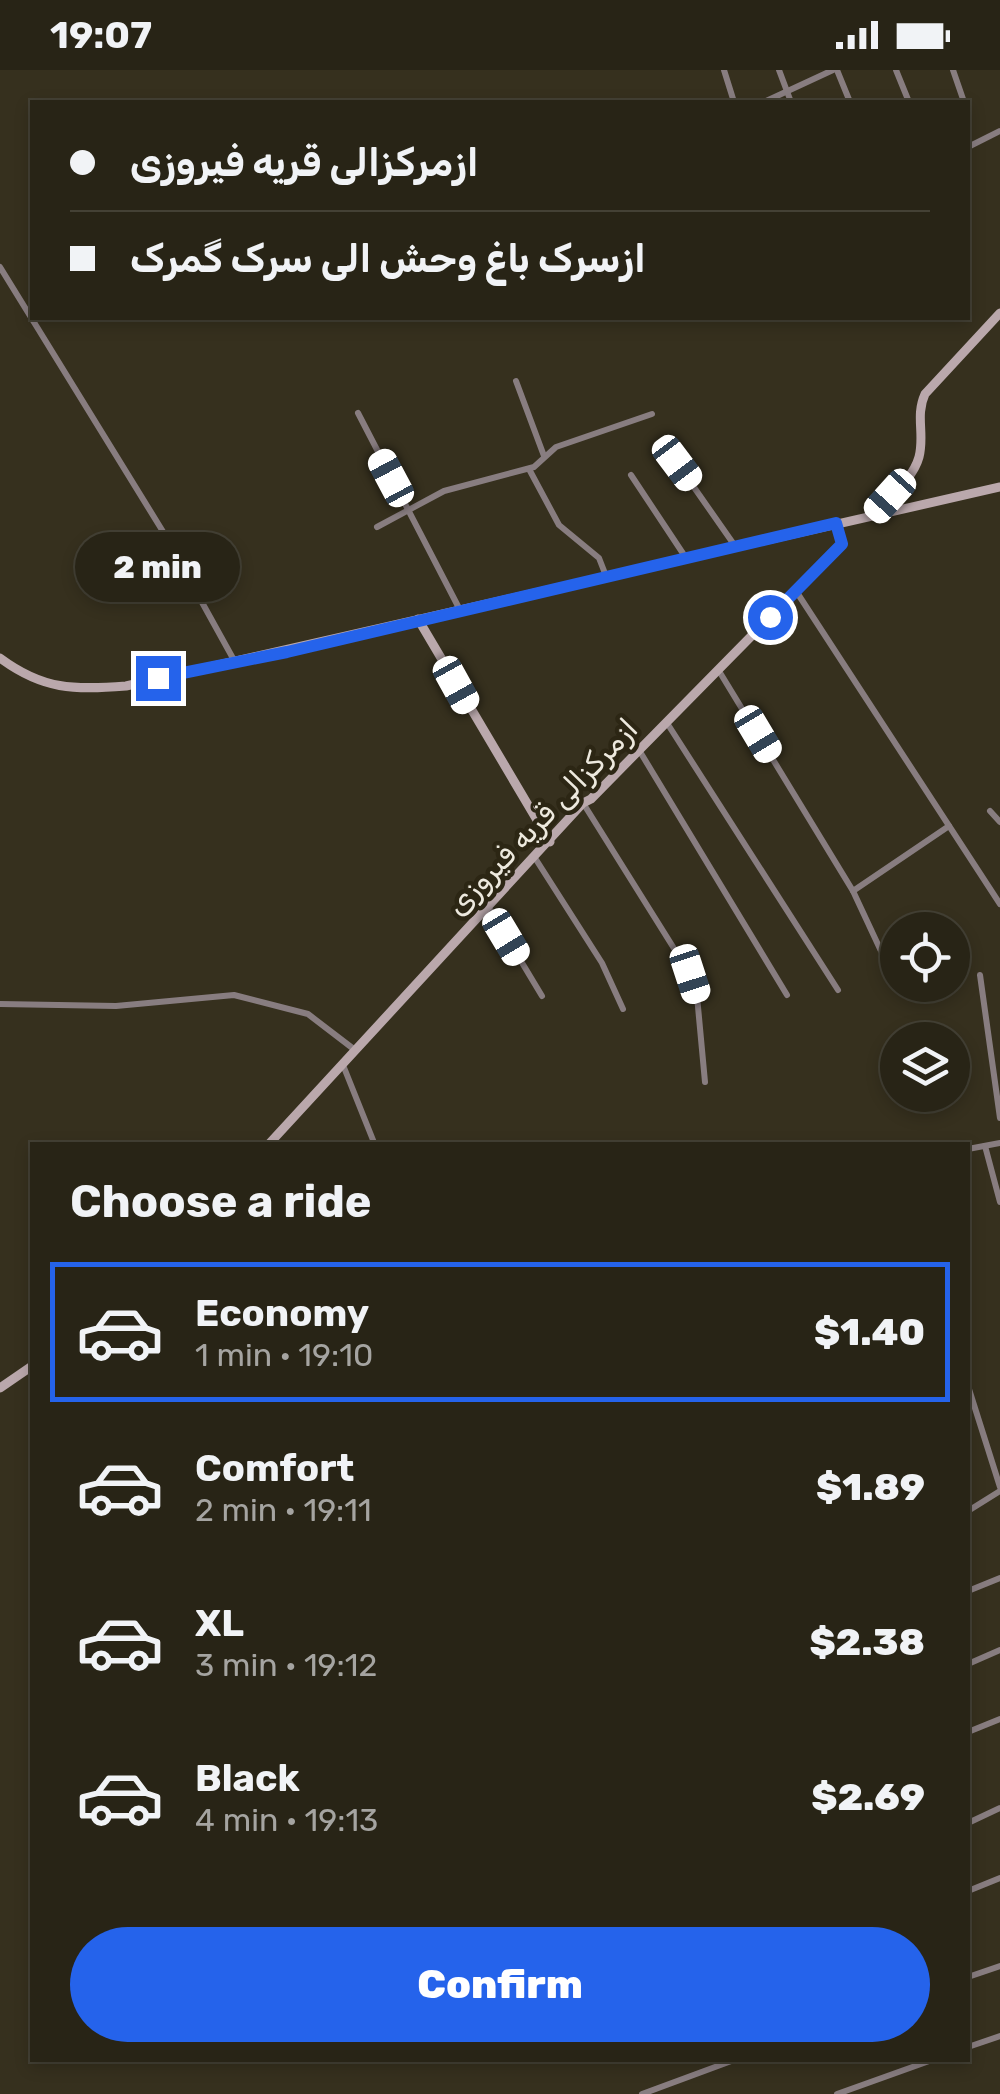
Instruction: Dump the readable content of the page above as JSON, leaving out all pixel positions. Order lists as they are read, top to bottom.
{
  "streets": {
    "main road": ["ازمرکزالی قریه فیروزی"]
  },
  "page": {
    "status": "19:07",
    "banner": ["ازمرکزالی قریه فیروزی", "ازسرک باغ وحش الی سرک گمرک"],
    "bubble": "2 min",
    "heading": "Choose a ride",
    "list": [
      {
        "name": "Economy",
        "note": "1 min · 19:10",
        "value": "$1.40"
      },
      {
        "name": "Comfort",
        "note": "2 min · 19:11",
        "value": "$1.89"
      },
      {
        "name": "XL",
        "note": "3 min · 19:12",
        "value": "$2.38"
      },
      {
        "name": "Black",
        "note": "4 min · 19:13",
        "value": "$2.69"
      }
    ],
    "buttons": "Confirm"
  }
}
